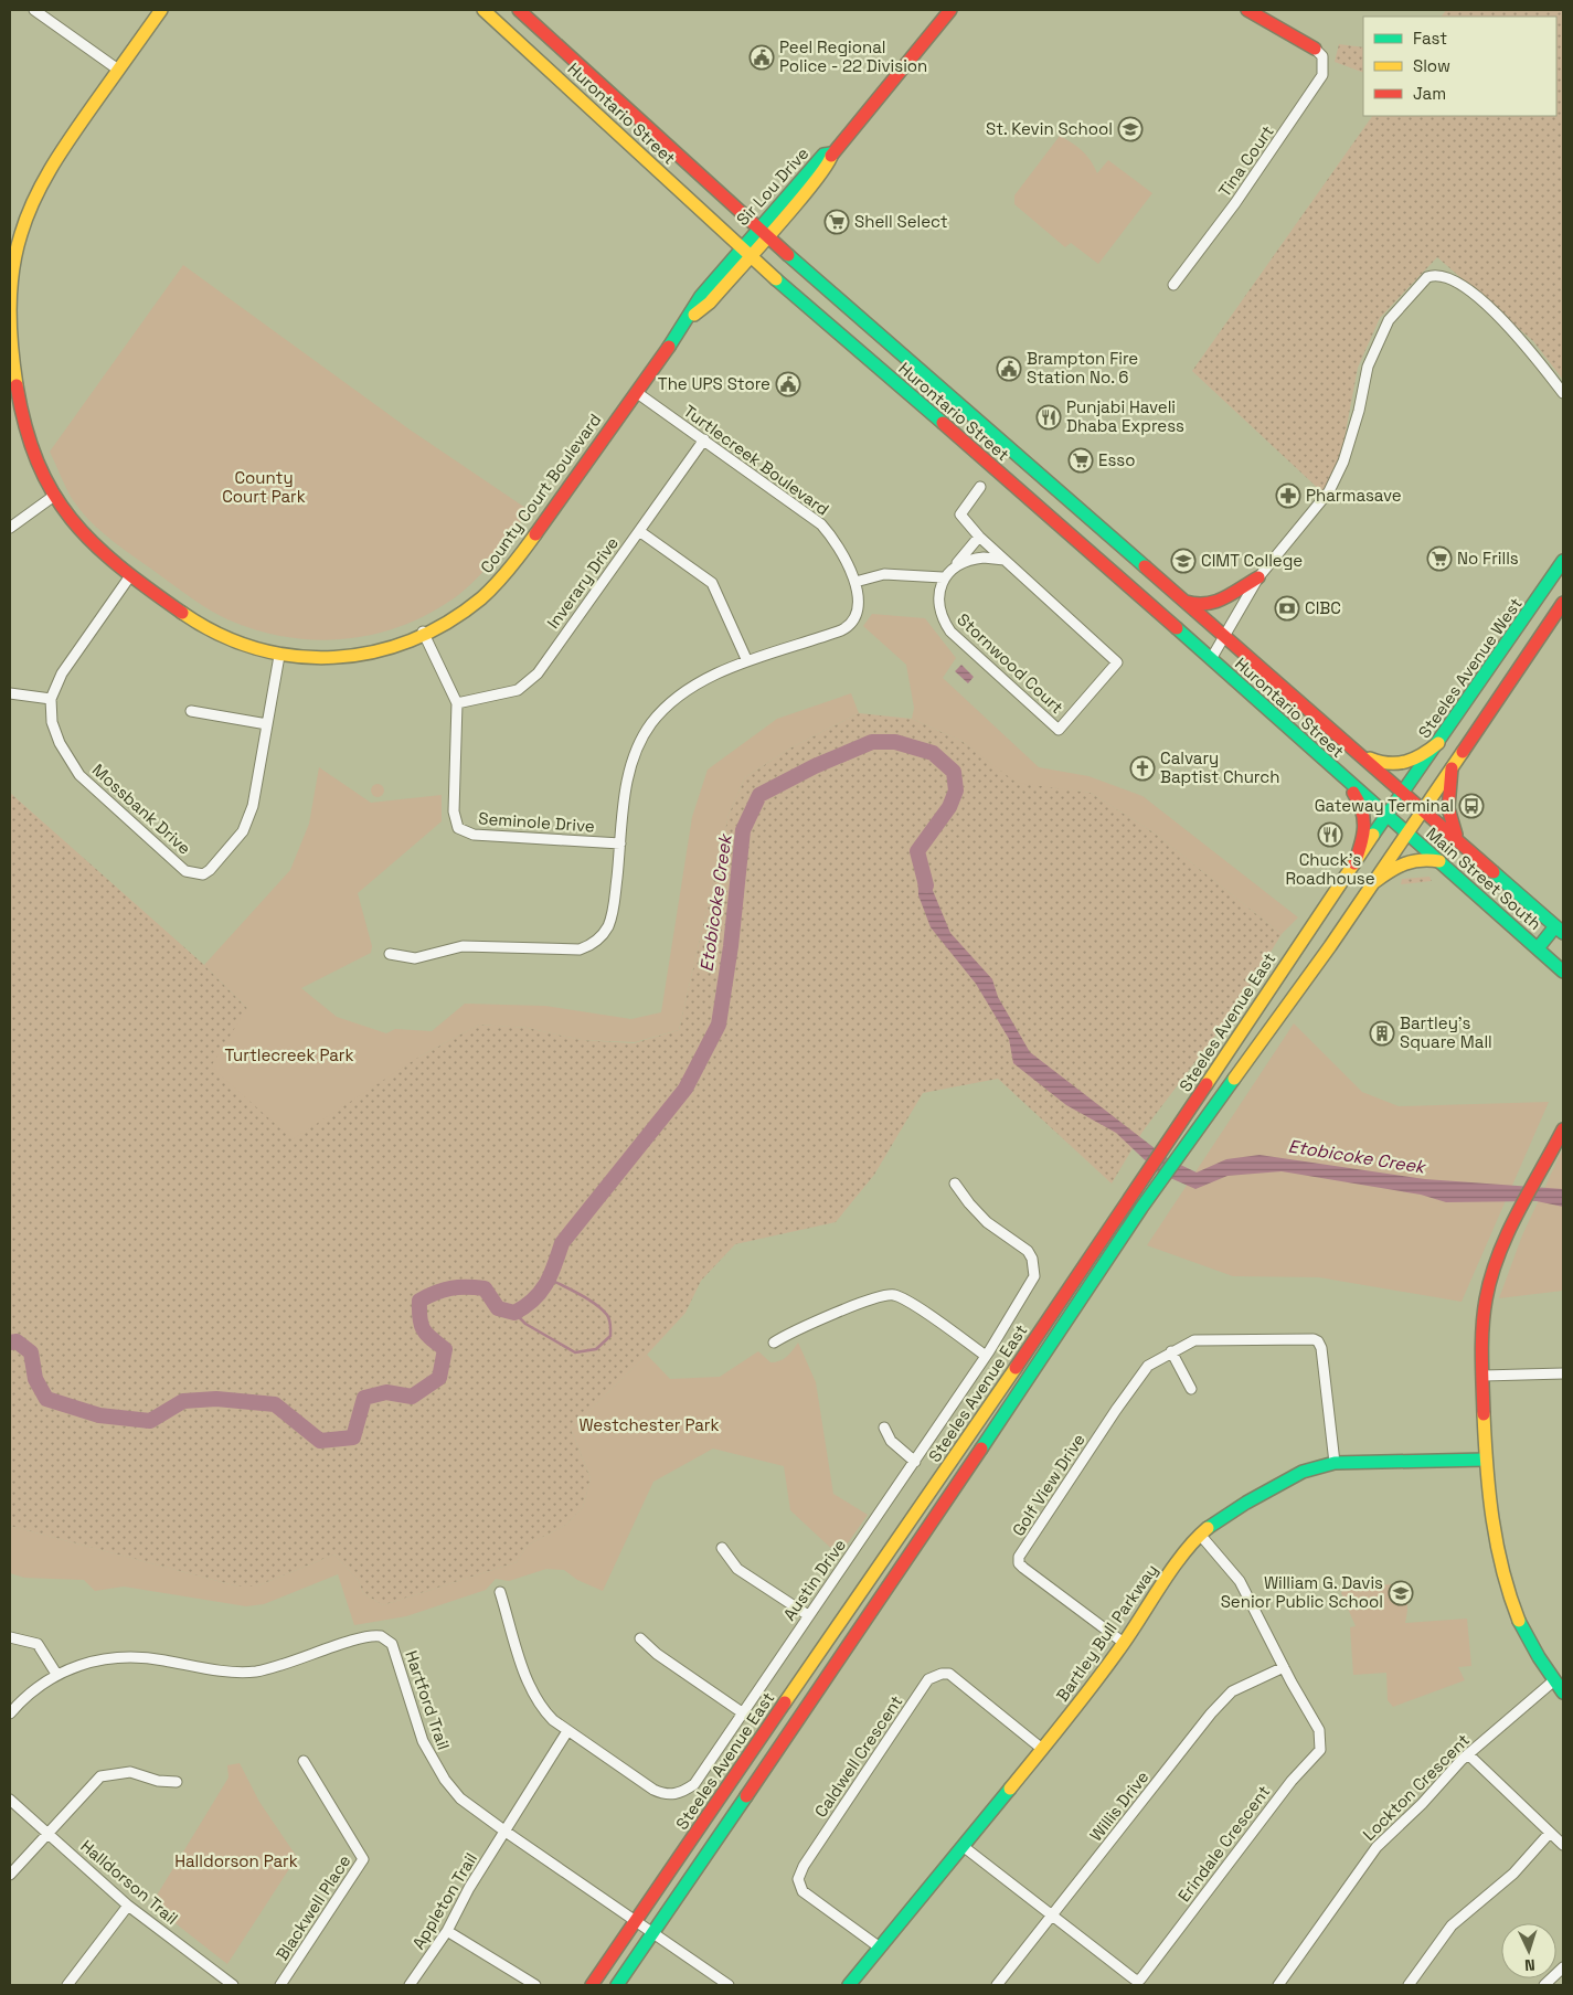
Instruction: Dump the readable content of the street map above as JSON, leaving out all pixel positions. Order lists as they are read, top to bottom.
{
  "streets": {
    "main road": [
      "Hurontario Street",
      "Sir Lou Drive",
      "County Court Boulevard",
      "Steeles Avenue West",
      "Main Street South",
      "Steeles Avenue East",
      "Bartley Bull Parkway"
    ],
    "street": [
      "Tina Court",
      "Turtlecreek Boulevard",
      "Inverary Drive",
      "Stornwood Court",
      "Mossbank Drive",
      "Seminole Drive",
      "Golf View Drive",
      "Austin Drive",
      "Hartford Trail",
      "Caldwell Crescent",
      "Lockton Crescent",
      "Willis Drive",
      "Erindale Crescent",
      "Halldorson Trail",
      "Appleton Trail",
      "Blackwell Place"
    ]
  },
  "crossings": [
    ["Hurontario Street", "Sir Lou Drive"],
    ["Hurontario Street", "County Court Boulevard"],
    ["Hurontario Street", "Steeles Avenue West"],
    ["Hurontario Street", "Main Street South"],
    ["Hurontario Street", "Steeles Avenue East"],
    ["Sir Lou Drive", "County Court Boulevard"],
    ["Turtlecreek Boulevard", "County Court Boulevard"],
    ["Turtlecreek Boulevard", "Inverary Drive"],
    ["Turtlecreek Boulevard", "Seminole Drive"],
    ["County Court Boulevard", "Mossbank Drive"],
    ["County Court Boulevard", "Seminole Drive"],
    ["Inverary Drive", "Seminole Drive"],
    ["Steeles Avenue West", "Steeles Avenue East"],
    ["Main Street South", "Steeles Avenue East"],
    ["Steeles Avenue East", "Hartford Trail"],
    ["Golf View Drive", "Bartley Bull Parkway"],
    ["Bartley Bull Parkway", "Caldwell Crescent"],
    ["Bartley Bull Parkway", "Erindale Crescent"],
    ["Hartford Trail", "Appleton Trail"],
    ["Willis Drive", "Erindale Crescent"]
  ],
  "water": ["Etobicoke Creek"],
  "parks": [
    "County Court Park",
    "Turtlecreek Park",
    "Westchester Park",
    "Halldorson Park"
  ],
  "places": {
    "public building": ["Peel Regional Police - 22 Division", "Brampton Fire Station No. 6", "The UPS Store"],
    "school or university": ["St. Kevin School", "CIMT College", "William G. Davis Senior Public School"],
    "supermarket": ["Shell Select", "Esso", "No Frills"],
    "restaurant": ["Punjabi Haveli Dhaba Express", "Chuck's Roadhouse"],
    "pharmacy": ["Pharmasave"],
    "bank": ["CIBC"],
    "church": ["Calvary Baptist Church"],
    "bus stop": ["Gateway Terminal"],
    "building": ["Bartley's Square Mall"]
  },
  "legend": ["Fast", "Slow", "Jam"],
  "north": "bottom"
}
